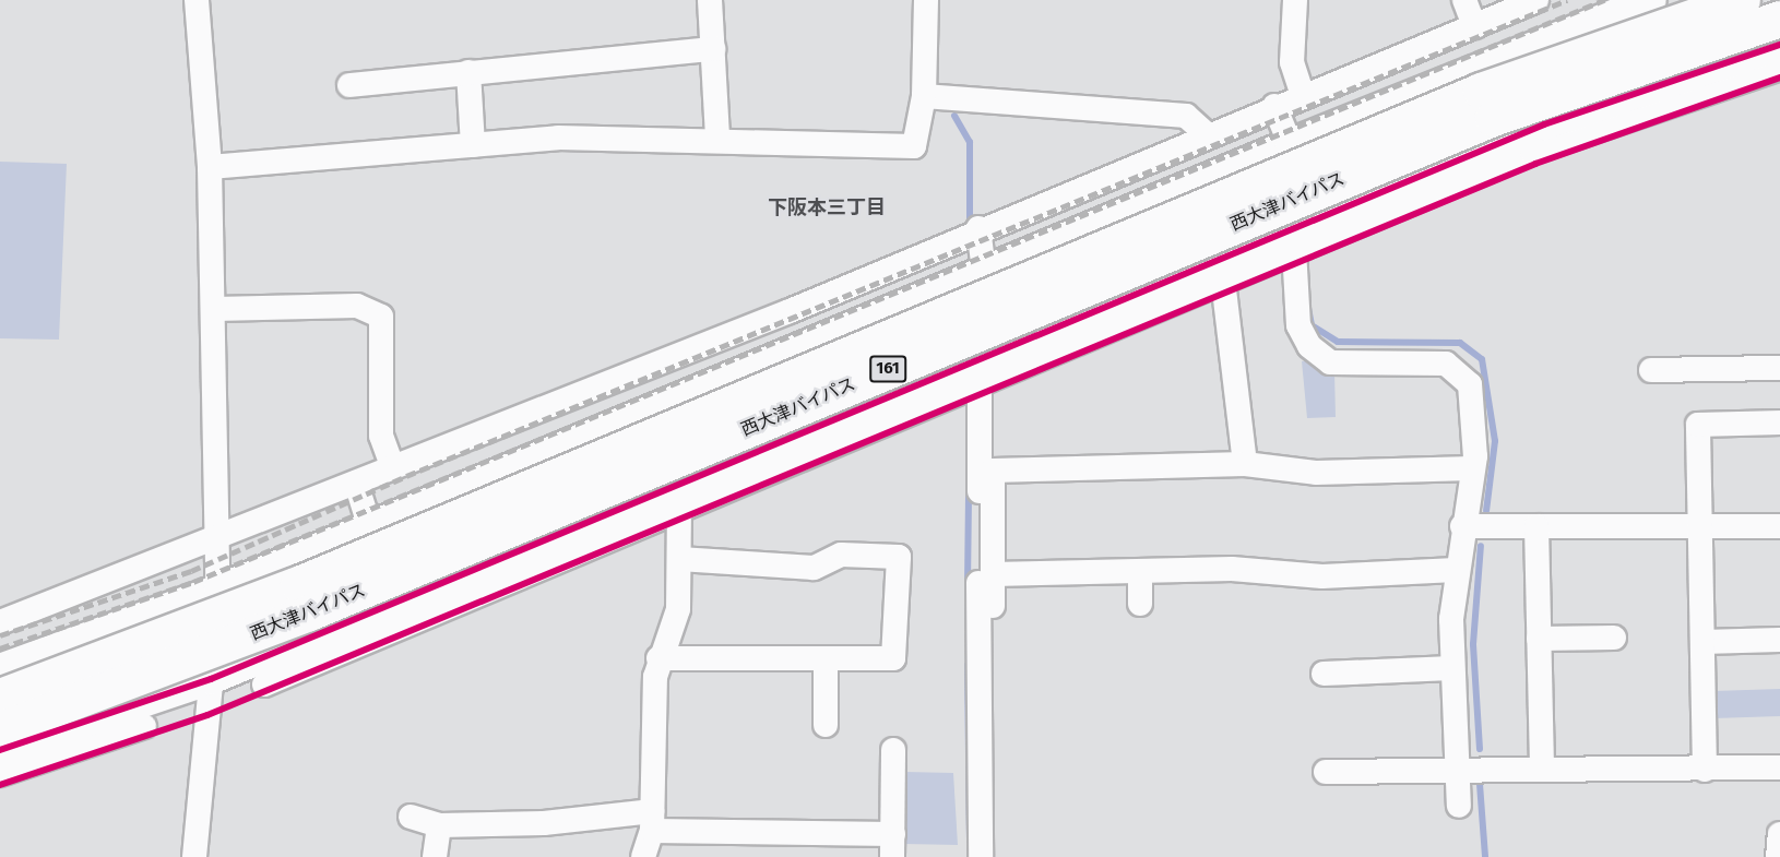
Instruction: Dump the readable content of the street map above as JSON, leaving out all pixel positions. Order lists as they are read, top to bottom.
{
  "streets": {
    "highway": ["西大津バイパス", "161"]
  },
  "districts": ["下阪本三丁目"]
}
